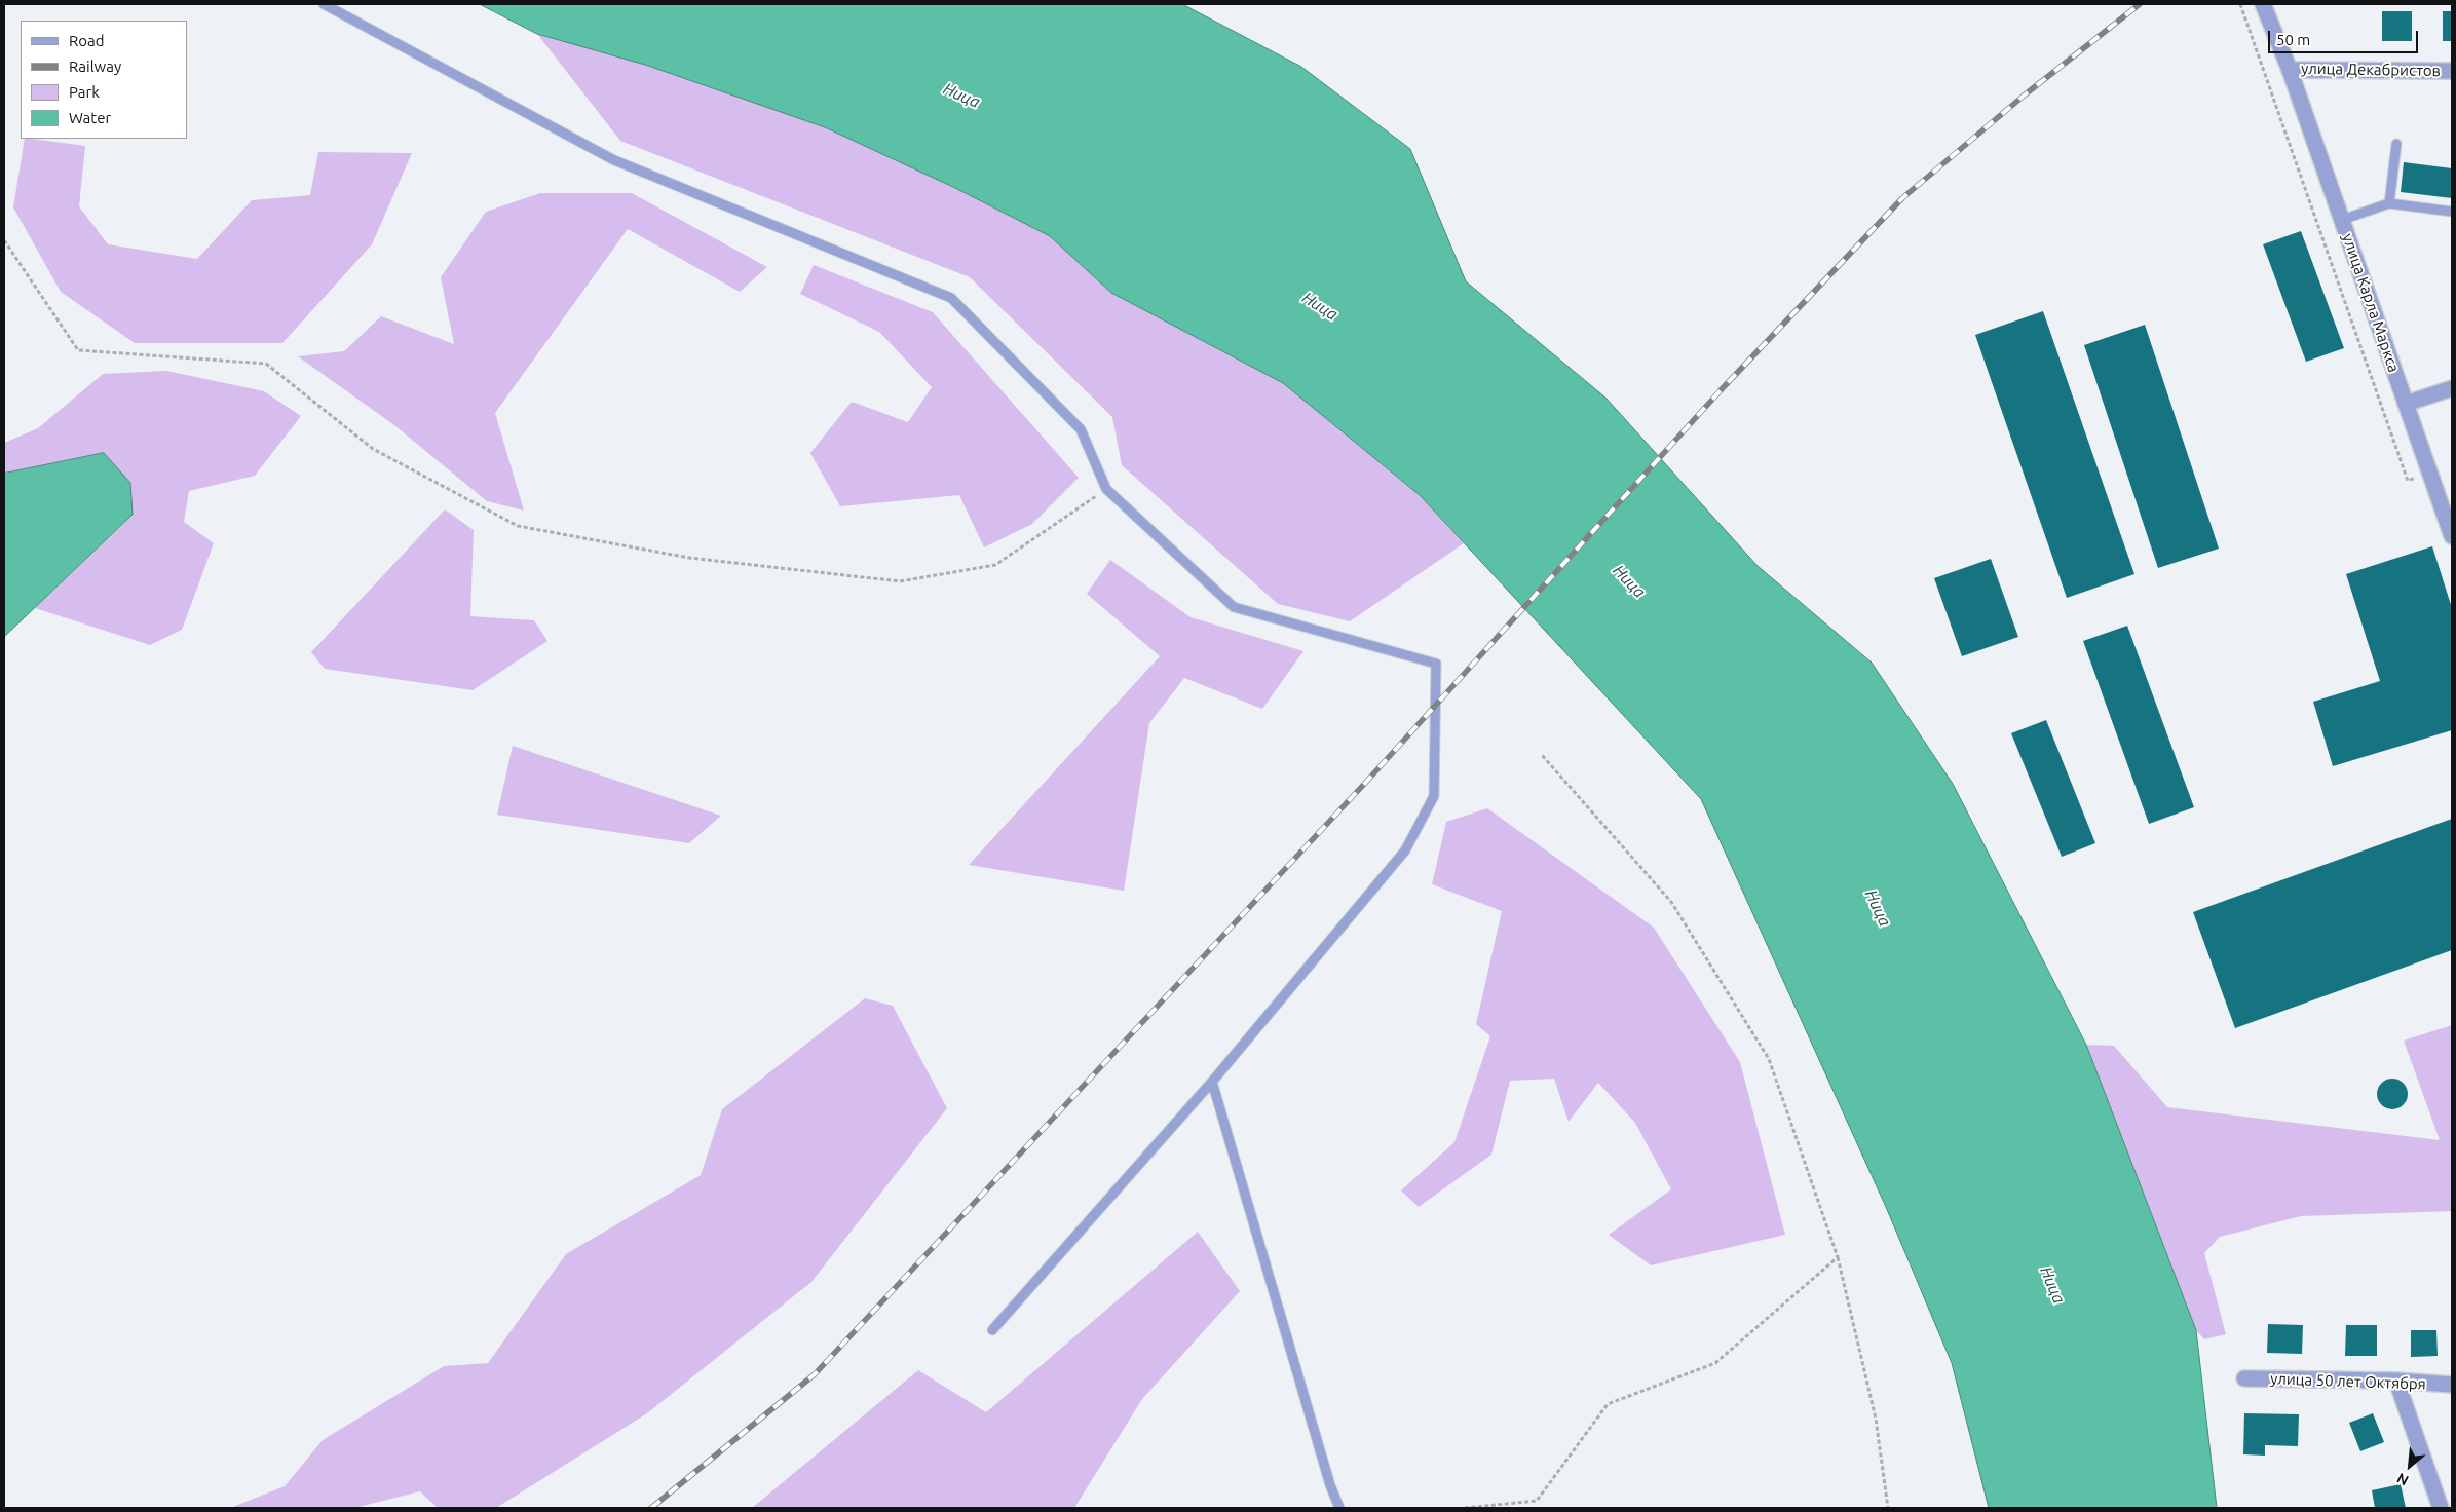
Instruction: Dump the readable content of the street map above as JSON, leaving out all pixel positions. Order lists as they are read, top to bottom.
{
  "streets": {
    "street": ["улица Декабристов", "улица Карла Маркса", "улица 50 лет Октября"]
  },
  "crossings": [
    ["улица Декабристов", "улица Карла Маркса"]
  ],
  "water": ["Ница"],
  "legend": [
    "Road",
    "Railway",
    "Park",
    "Water"
  ],
  "scale_bar": "50 m",
  "north": "bottom left"
}
